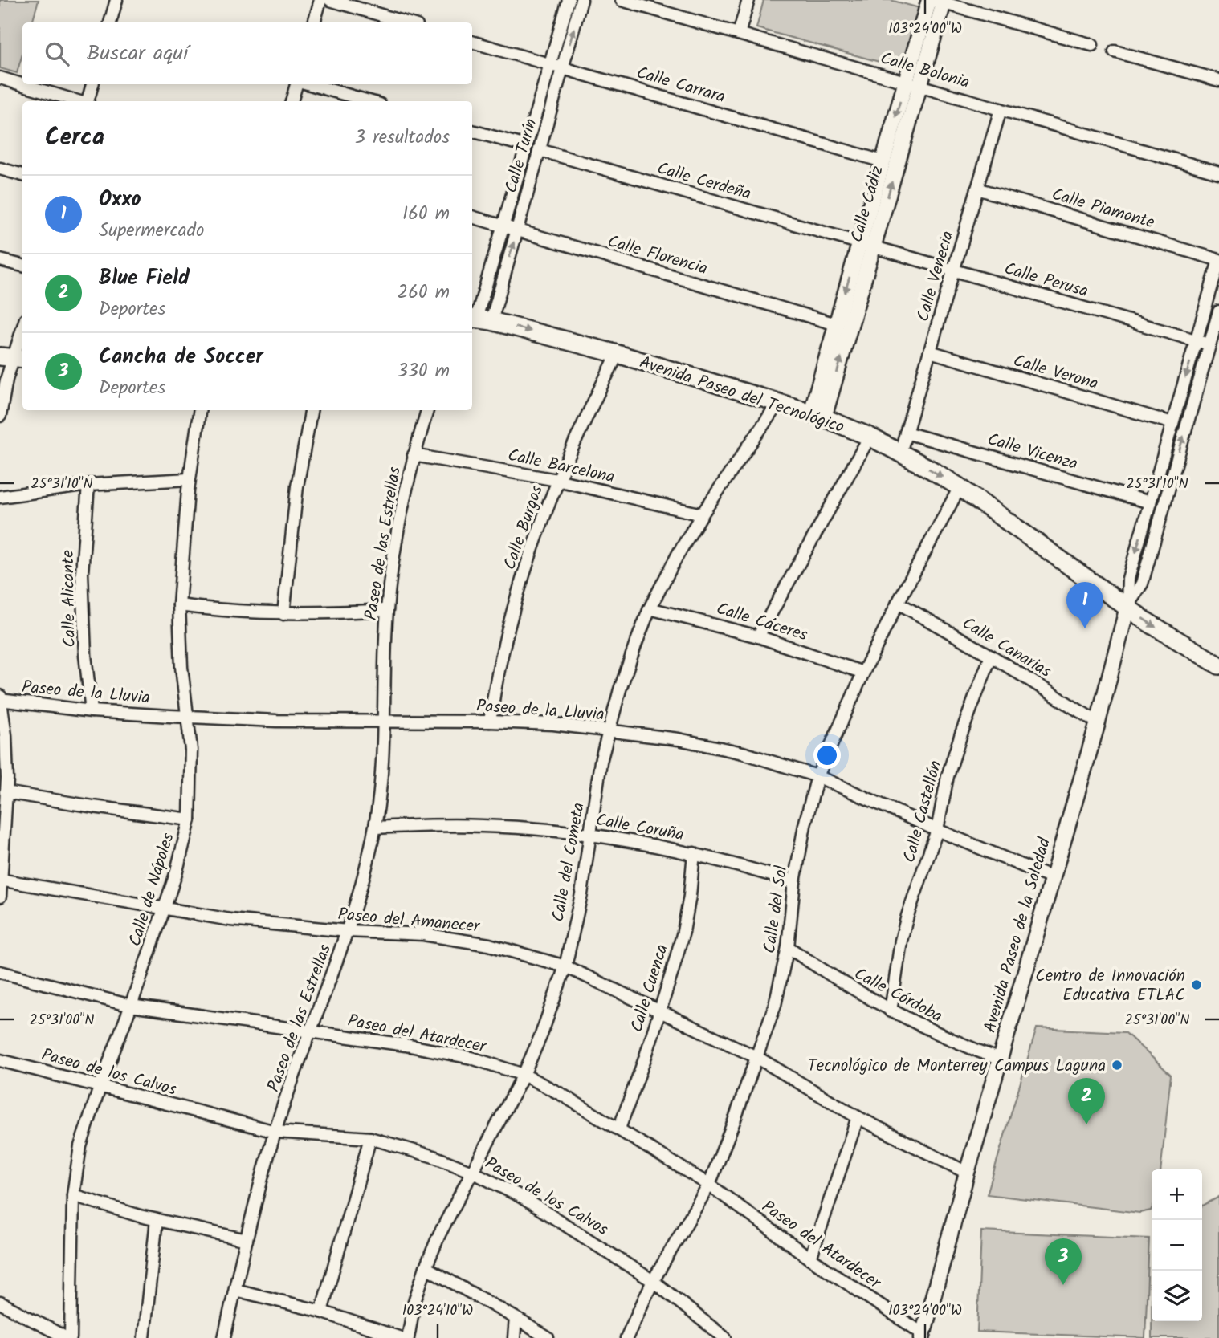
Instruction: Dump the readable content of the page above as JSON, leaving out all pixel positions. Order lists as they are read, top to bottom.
{
  "streets": {
    "main road": ["Avenida Paseo del Tecnológico"],
    "street": [
      "Calle Bolonia",
      "Calle Carrara",
      "Calle Turín",
      "Calle Cerdeña",
      "Calle Cádiz",
      "Calle Piamonte",
      "Calle Florencia",
      "Calle Venecia",
      "Calle Perusa",
      "Calle Verona",
      "Calle Vicenza",
      "Calle Barcelona",
      "Calle Burgos",
      "Paseo de las Estrellas",
      "Calle Alicante",
      "Calle Cáceres",
      "Calle Canarias",
      "Paseo de la Lluvia",
      "Calle Castellón",
      "Calle Coruña",
      "Calle del Cometa",
      "Calle de Nápoles",
      "Calle del Sol",
      "Paseo del Amanecer",
      "Avenida Paseo de la Soledad",
      "Calle Cuenca",
      "Calle Córdoba",
      "Paseo del Atardecer",
      "Paseo de los Calvos"
    ]
  },
  "crossings": [
    ["Calle Bolonia", "Calle Cádiz"],
    ["Calle Bolonia", "Calle Venecia"],
    ["Calle Carrara", "Calle Turín"],
    ["Calle Carrara", "Calle Cádiz"],
    ["Calle Turín", "Calle Cerdeña"],
    ["Calle Turín", "Calle Florencia"],
    ["Calle Turín", "Avenida Paseo del Tecnológico"],
    ["Calle Cerdeña", "Calle Cádiz"],
    ["Calle Cerdeña", "Calle Perusa"],
    ["Calle Cádiz", "Calle Florencia"],
    ["Calle Cádiz", "Calle Perusa"],
    ["Calle Cádiz", "Avenida Paseo del Tecnológico"],
    ["Calle Piamonte", "Calle Venecia"],
    ["Calle Piamonte", "Avenida Paseo de la Soledad"],
    ["Calle Venecia", "Calle Perusa"],
    ["Calle Venecia", "Calle Verona"],
    ["Calle Venecia", "Avenida Paseo del Tecnológico"],
    ["Calle Venecia", "Calle Vicenza"],
    ["Calle Perusa", "Avenida Paseo de la Soledad"],
    ["Calle Verona", "Avenida Paseo de la Soledad"],
    ["Avenida Paseo del Tecnológico", "Calle Burgos"],
    ["Avenida Paseo del Tecnológico", "Calle del Cometa"],
    ["Avenida Paseo del Tecnológico", "Calle del Sol"],
    ["Avenida Paseo del Tecnológico", "Avenida Paseo de la Soledad"],
    ["Calle Vicenza", "Avenida Paseo de la Soledad"],
    ["Calle Barcelona", "Calle Burgos"],
    ["Calle Barcelona", "Paseo de las Estrellas"],
    ["Calle Barcelona", "Calle del Cometa"],
    ["Calle Burgos", "Paseo de la Lluvia"],
    ["Paseo de las Estrellas", "Paseo de la Lluvia"],
    ["Paseo de las Estrellas", "Calle Coruña"],
    ["Paseo de las Estrellas", "Paseo del Amanecer"],
    ["Paseo de las Estrellas", "Paseo del Atardecer"],
    ["Paseo de las Estrellas", "Paseo de los Calvos"],
    ["Calle Alicante", "Paseo de la Lluvia"],
    ["Calle Cáceres", "Calle del Cometa"],
    ["Calle Cáceres", "Calle del Sol"],
    ["Calle Canarias", "Calle Castellón"],
    ["Calle Canarias", "Calle del Sol"],
    ["Calle Canarias", "Avenida Paseo de la Soledad"],
    ["Paseo de la Lluvia", "Calle Castellón"],
    ["Paseo de la Lluvia", "Calle del Cometa"],
    ["Paseo de la Lluvia", "Calle de Nápoles"],
    ["Paseo de la Lluvia", "Calle del Sol"],
    ["Paseo de la Lluvia", "Avenida Paseo de la Soledad"],
    ["Calle Castellón", "Calle Córdoba"],
    ["Calle Coruña", "Calle del Cometa"],
    ["Calle Coruña", "Calle del Sol"],
    ["Calle Coruña", "Calle Cuenca"],
    ["Calle del Cometa", "Paseo del Amanecer"],
    ["Calle del Cometa", "Paseo del Atardecer"],
    ["Calle del Cometa", "Paseo de los Calvos"],
    ["Calle de Nápoles", "Paseo del Amanecer"],
    ["Calle de Nápoles", "Paseo del Atardecer"],
    ["Calle de Nápoles", "Paseo de los Calvos"],
    ["Calle del Sol", "Paseo del Amanecer"],
    ["Calle del Sol", "Calle Córdoba"],
    ["Calle del Sol", "Paseo del Atardecer"],
    ["Calle del Sol", "Paseo de los Calvos"],
    ["Paseo del Amanecer", "Avenida Paseo de la Soledad"],
    ["Paseo del Amanecer", "Calle Cuenca"],
    ["Avenida Paseo de la Soledad", "Calle Córdoba"],
    ["Avenida Paseo de la Soledad", "Paseo del Atardecer"],
    ["Calle Cuenca", "Paseo del Atardecer"]
  ],
  "one_way": ["Avenida Paseo del Tecnológico"],
  "places": ["Centro de Innovación Educativa ETLAC", "Tecnológico de Monterrey Campus Laguna"],
  "page": {
    "search": "Buscar aquí",
    "heading": ["Cerca", "3 resultados"],
    "list": [
      {
        "mark": "1",
        "name": "Oxxo",
        "note": "Supermercado",
        "value": "160 m"
      },
      {
        "mark": "2",
        "name": "Blue Field",
        "note": "Deportes",
        "value": "260 m"
      },
      {
        "mark": "3",
        "name": "Cancha de Soccer",
        "note": "Deportes",
        "value": "330 m"
      }
    ],
    "pins": ["1", "2", "3"],
    "map_buttons": ["+", "−"]
  },
  "coordinates": [
    "103°24'00\"W",
    "25°31'10\"N",
    "25°31'00\"N",
    "103°24'10\"W"
  ]
}
